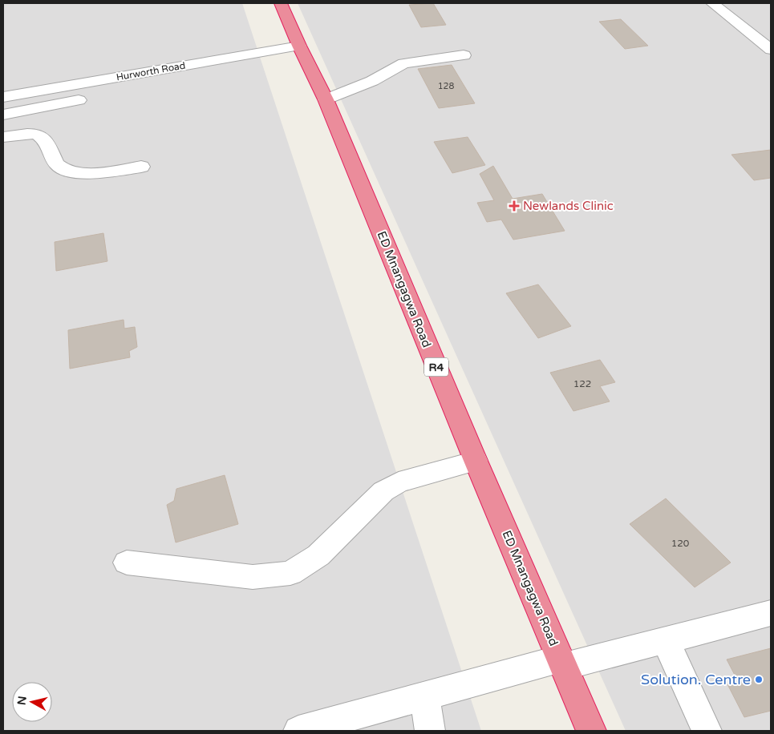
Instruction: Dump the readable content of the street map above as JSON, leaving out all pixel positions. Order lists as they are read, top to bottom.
{
  "streets": {
    "highway": ["ED Mnangagwa Road", "R4"],
    "street": ["Hurworth Road"]
  },
  "crossings": [
    ["Hurworth Road", "ED Mnangagwa Road"]
  ],
  "places": {
    "health": ["Newlands Clinic"],
    "other": ["Solution. Centre"]
  },
  "house_numbers": ["128", "122", "120"],
  "north": "left"
}
